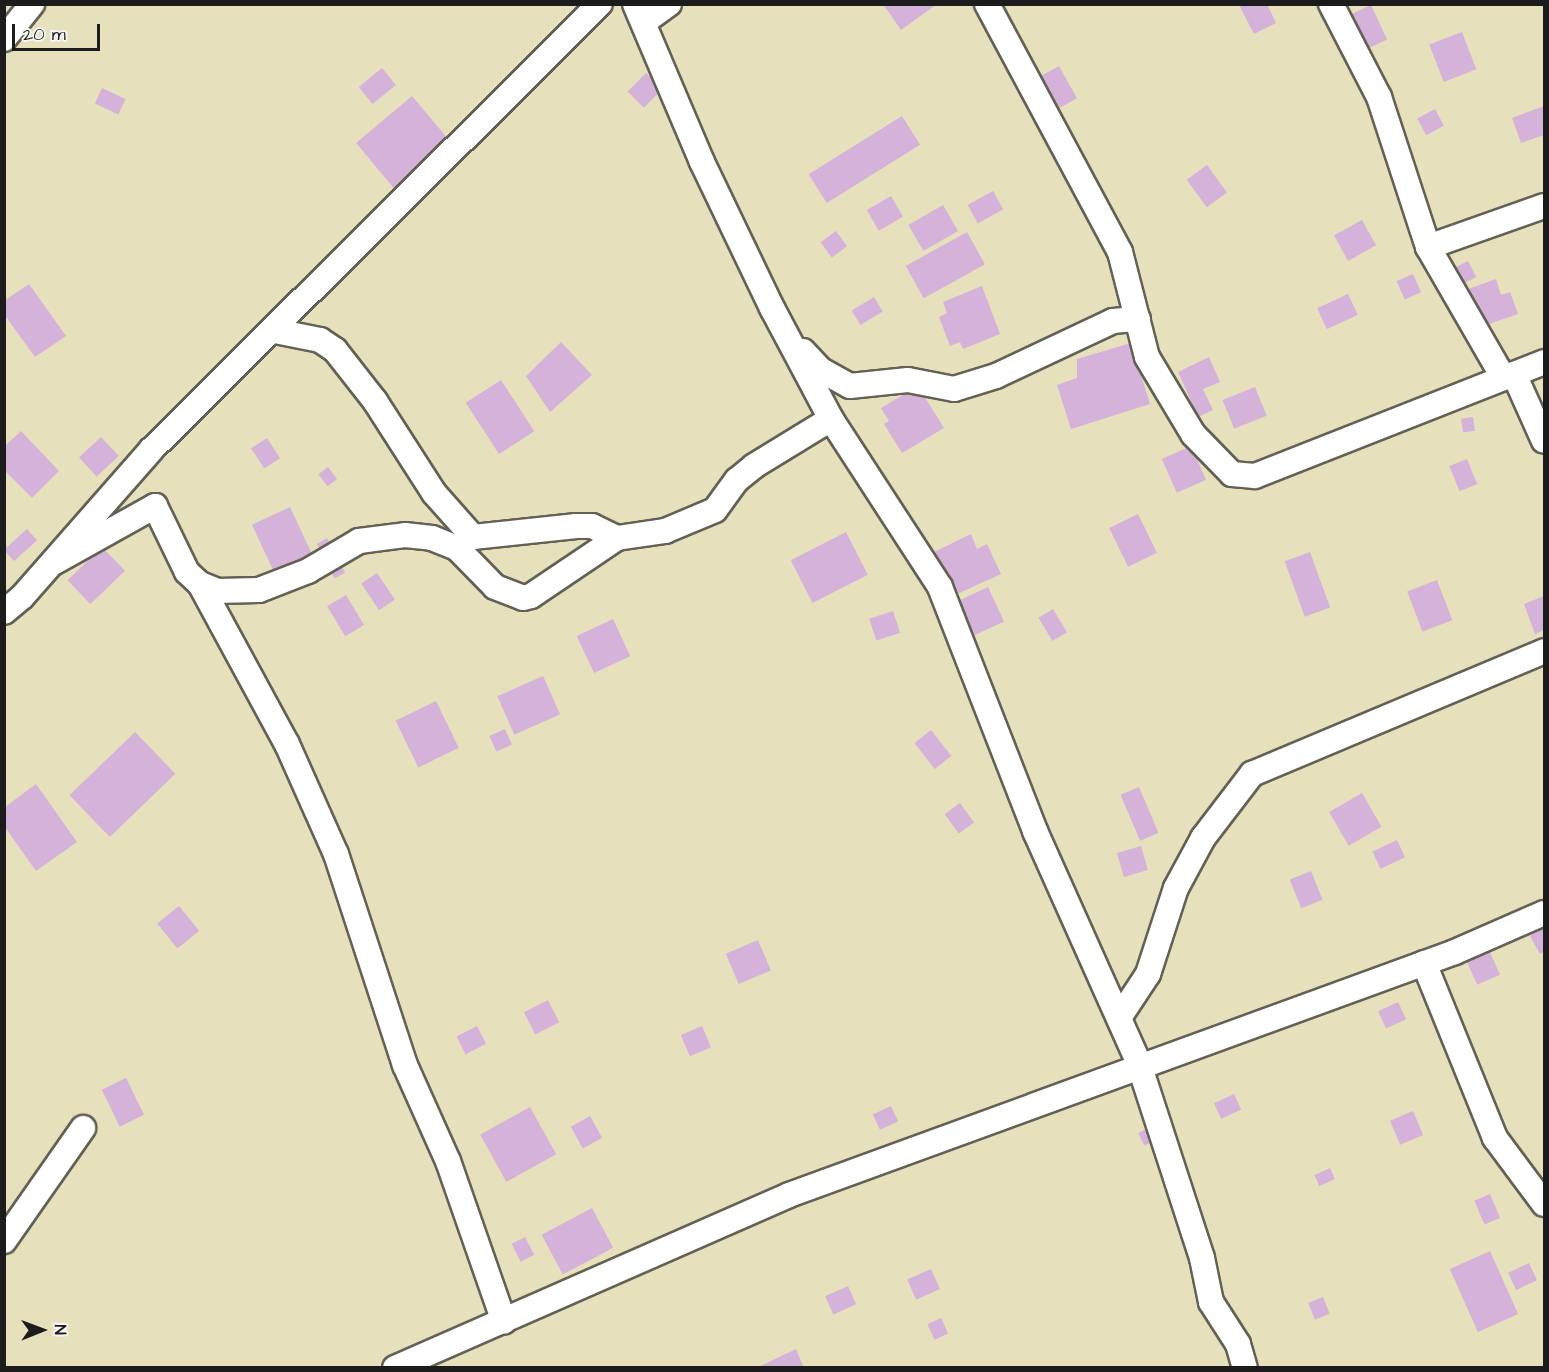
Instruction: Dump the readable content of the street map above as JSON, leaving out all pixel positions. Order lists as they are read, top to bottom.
{
  "scale_bar": "20 m",
  "north": "right"
}
